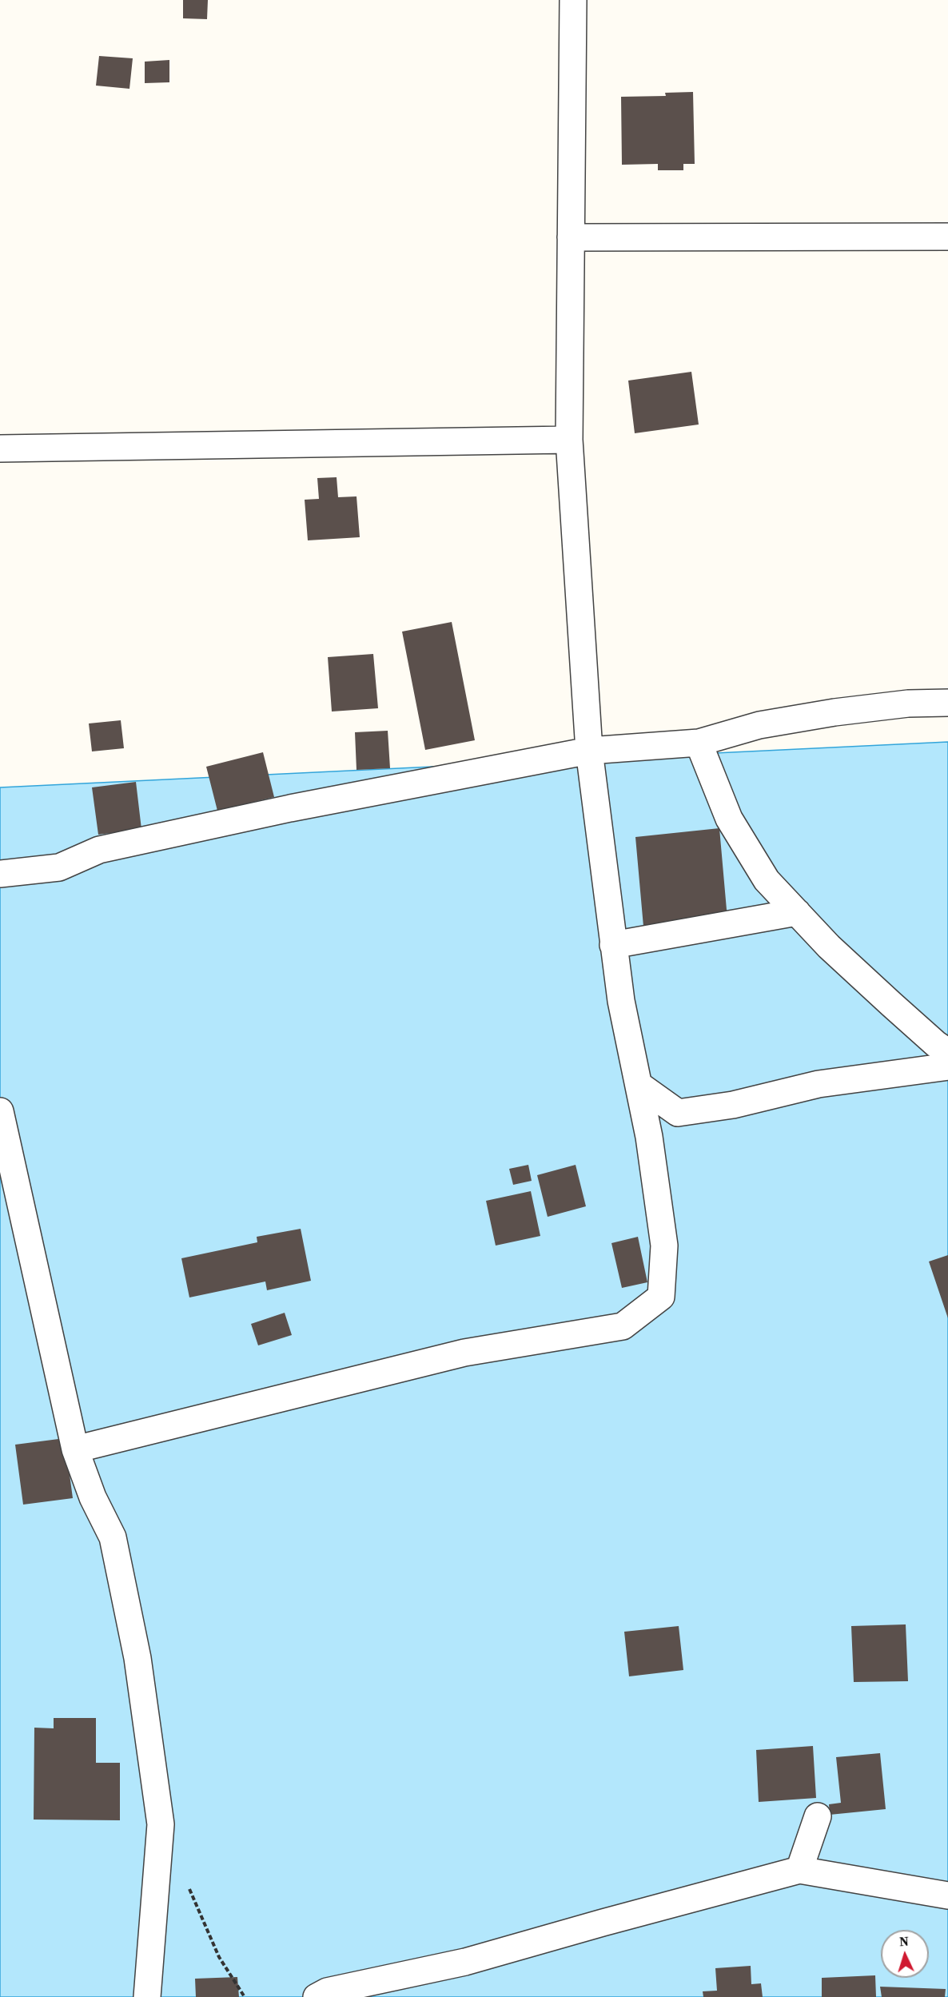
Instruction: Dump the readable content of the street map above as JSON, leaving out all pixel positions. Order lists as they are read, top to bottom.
{
  "north": "top"
}
